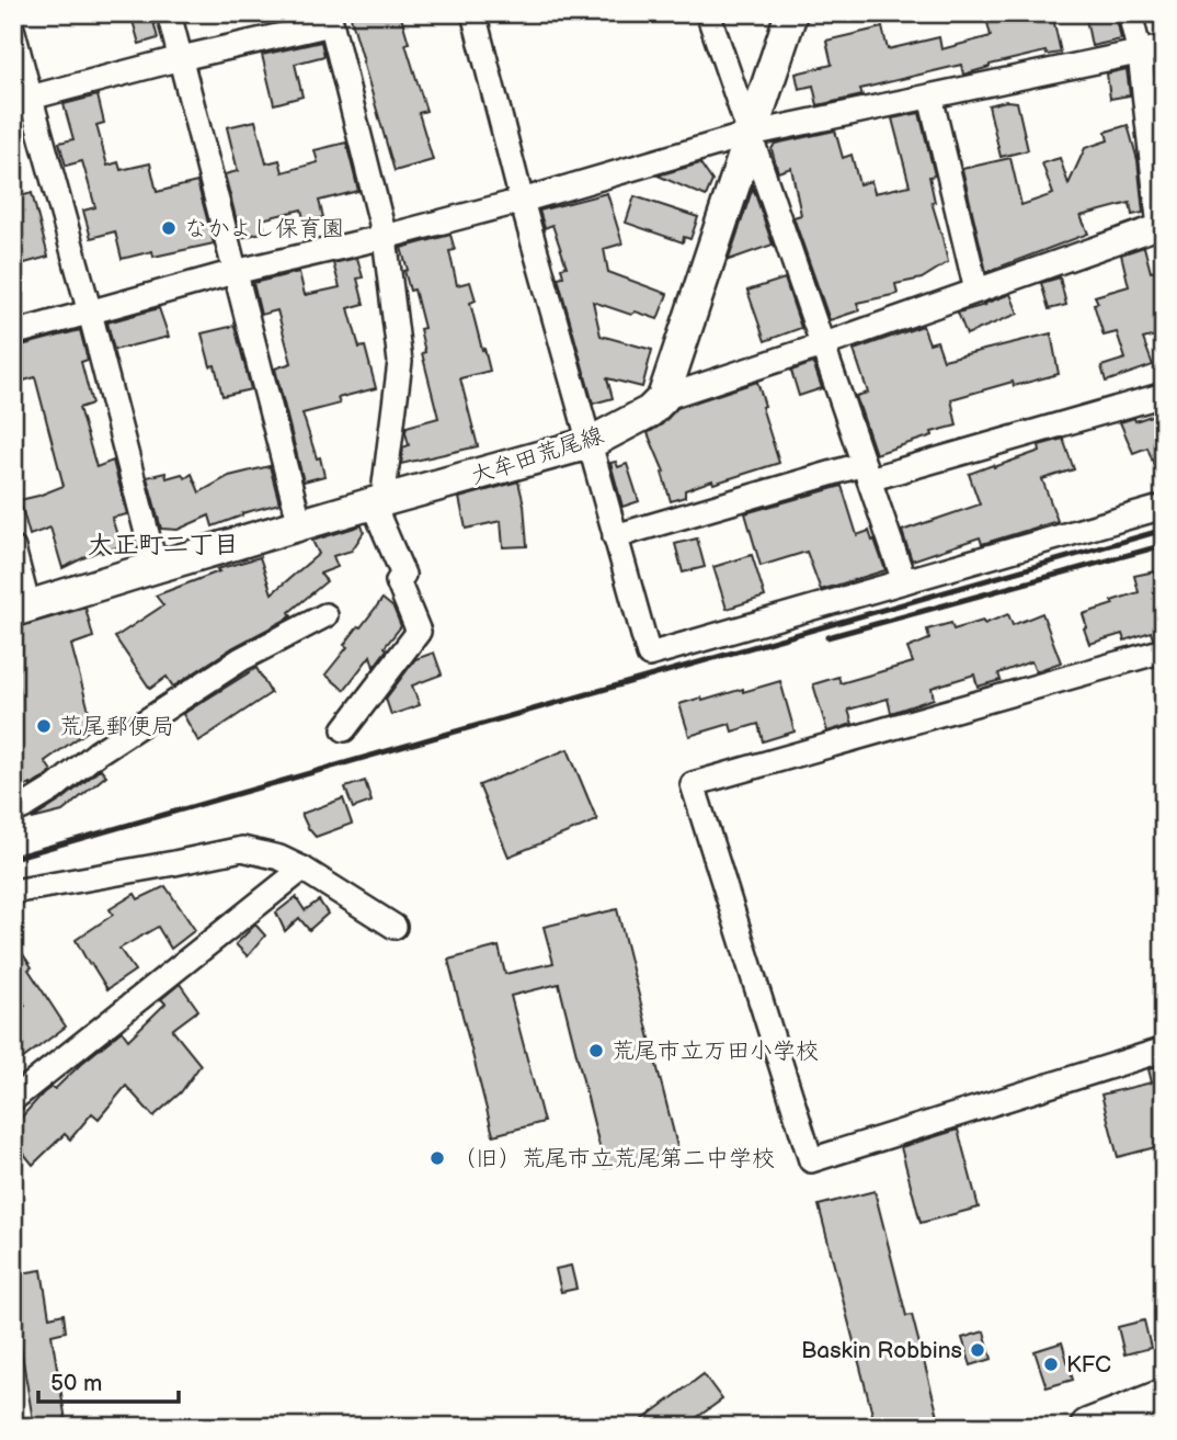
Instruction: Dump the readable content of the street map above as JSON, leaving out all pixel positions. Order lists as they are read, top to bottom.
{
  "streets": {
    "main road": ["大牟田荒尾線"]
  },
  "districts": ["大正町二丁目"],
  "places": [
    "なかよし保育園",
    "荒尾郵便局",
    "荒尾市立万田小学校",
    "（旧）荒尾市立荒尾第二中学校",
    "Baskin Robbins",
    "KFC"
  ],
  "scale_bar": "50 m"
}
